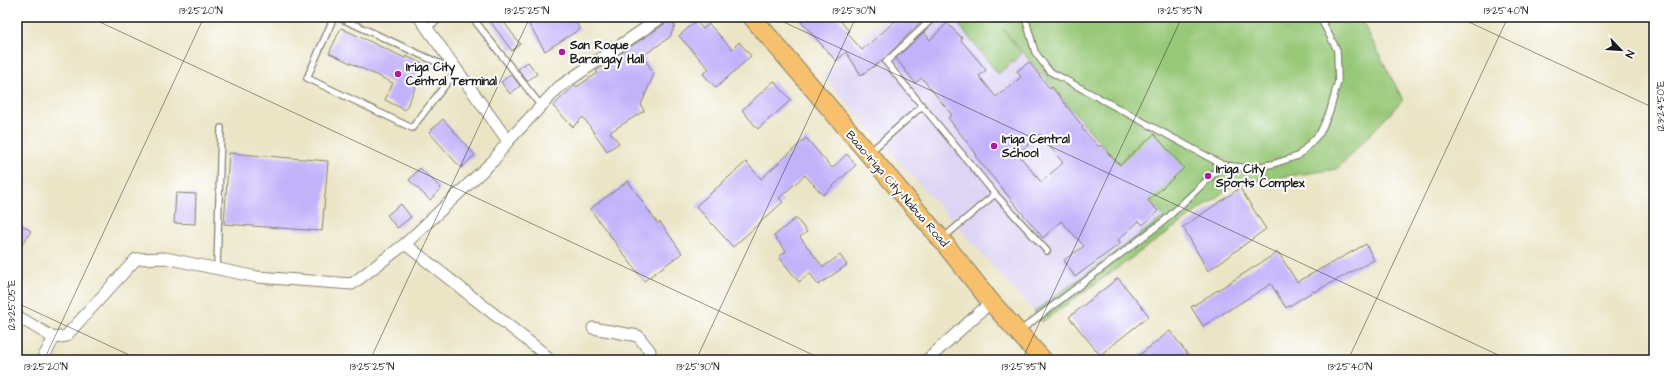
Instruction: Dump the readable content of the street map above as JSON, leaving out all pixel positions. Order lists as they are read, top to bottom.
{
  "streets": {
    "main road": ["Baao-Iriga City-Nabua Road"]
  },
  "places": [
    "San Roque Barangay Hall",
    "Iriga City Central Terminal",
    "Iriga Central School",
    "Iriga City Sports Complex"
  ],
  "north": "bottom right",
  "coordinates": [
    "13°25'20\"N",
    "13°25'25\"N",
    "13°25'30\"N",
    "13°25'35\"N",
    "13°25'40\"N",
    "123°24'50\"E",
    "123°25'05\"E"
  ]
}
